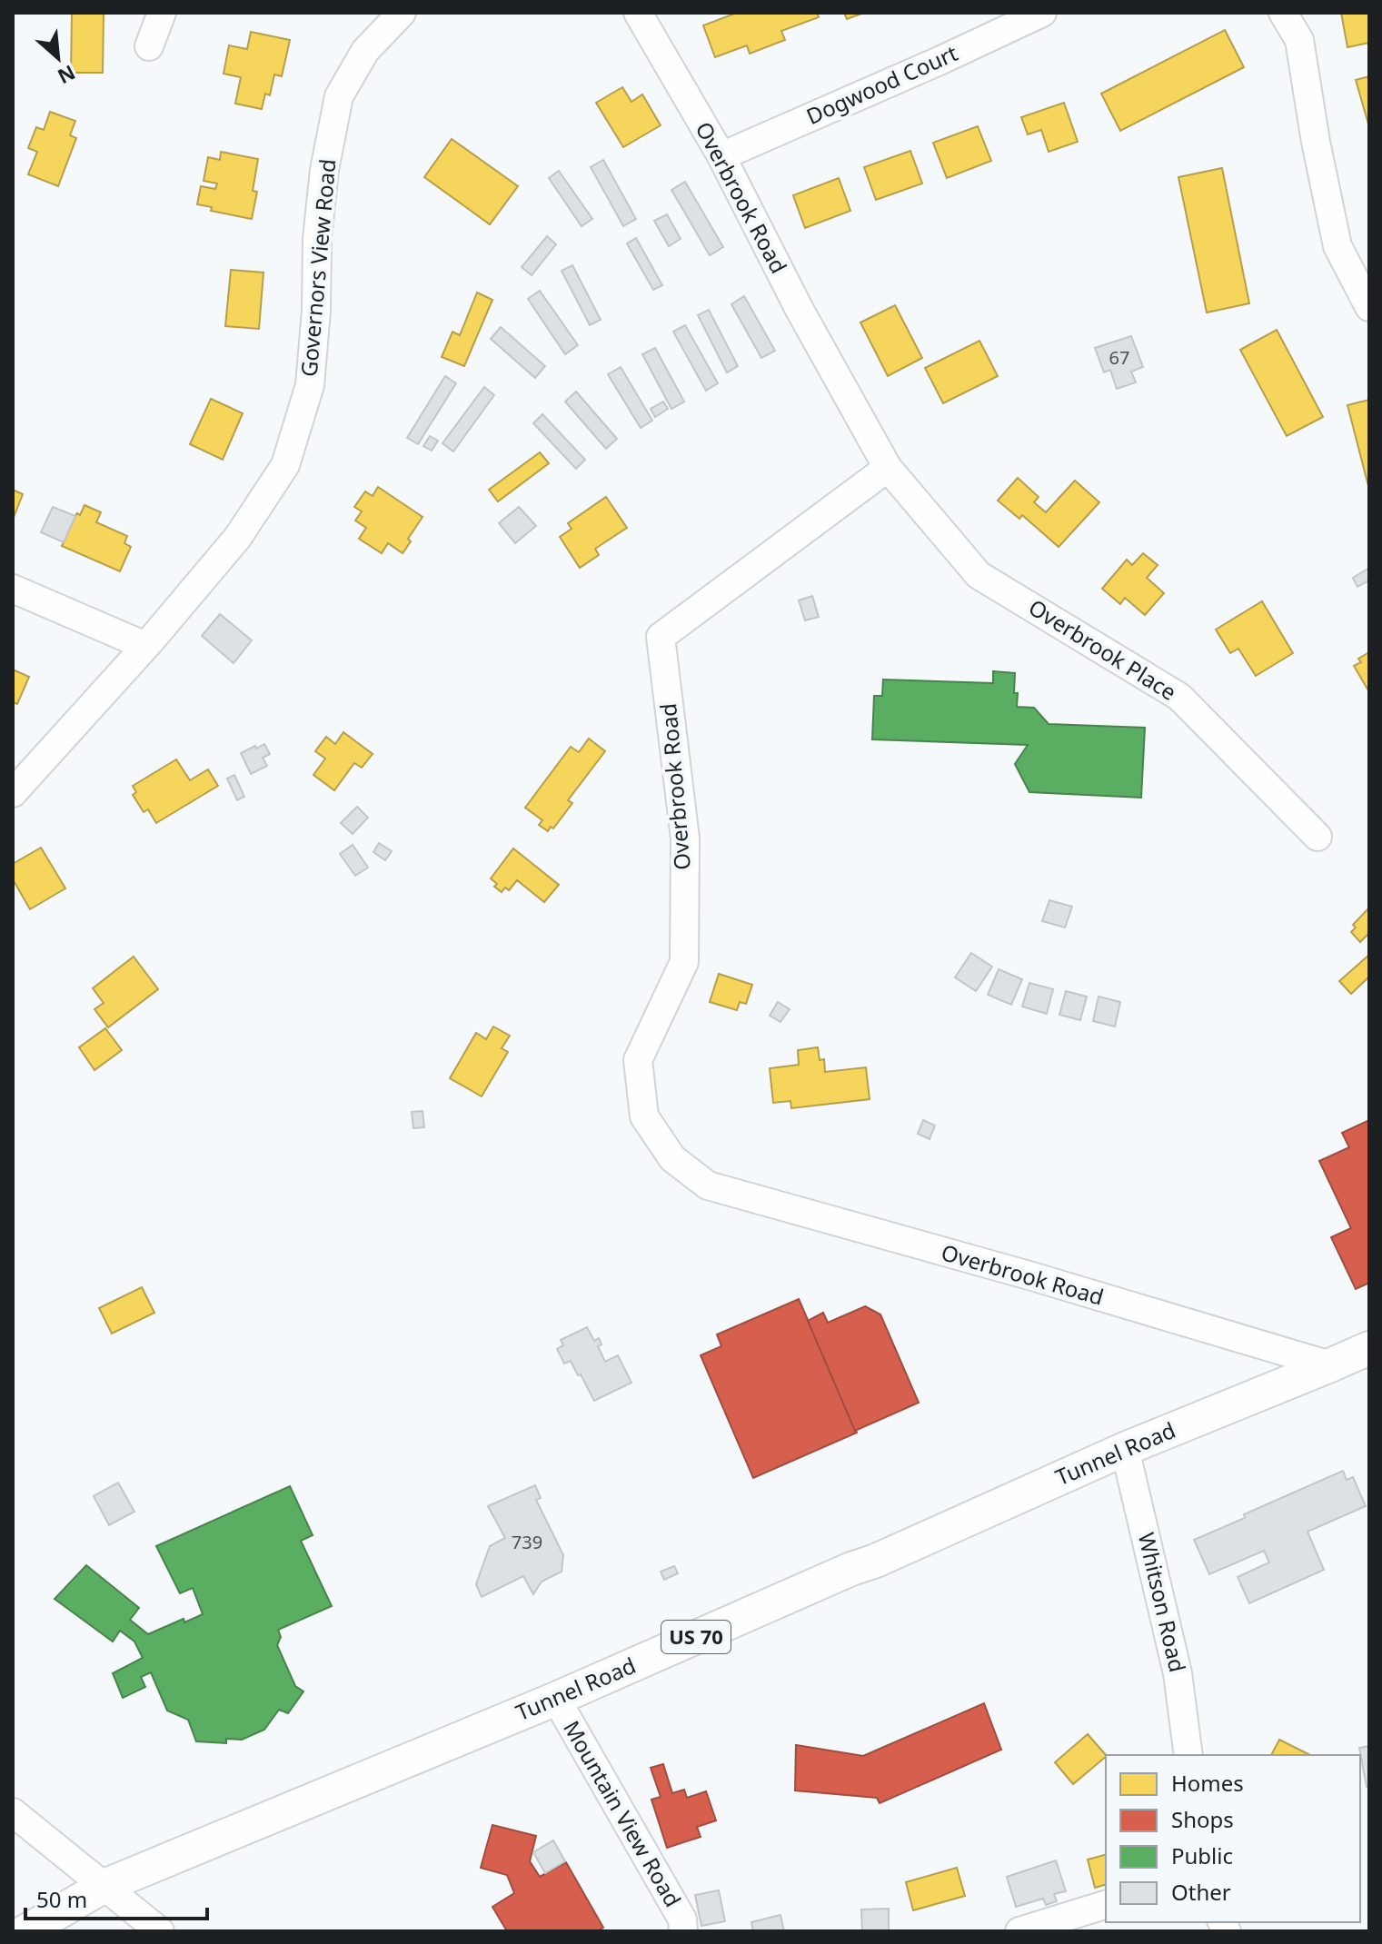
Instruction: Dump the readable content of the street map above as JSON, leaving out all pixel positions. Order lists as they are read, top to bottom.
{
  "streets": {
    "main road": ["Tunnel Road", "US 70"],
    "street": [
      "Dogwood Court",
      "Overbrook Road",
      "Governors View Road",
      "Overbrook Place",
      "Whitson Road",
      "Mountain View Road"
    ]
  },
  "crossings": [
    ["Dogwood Court", "Overbrook Road"],
    ["Overbrook Road", "Overbrook Place"],
    ["Overbrook Road", "Tunnel Road"],
    ["Tunnel Road", "Whitson Road"],
    ["Tunnel Road", "Mountain View Road"]
  ],
  "house_numbers": ["67", "739"],
  "legend": [
    "Homes",
    "Shops",
    "Public",
    "Other"
  ],
  "scale_bar": "50 m",
  "north": "bottom right"
}
